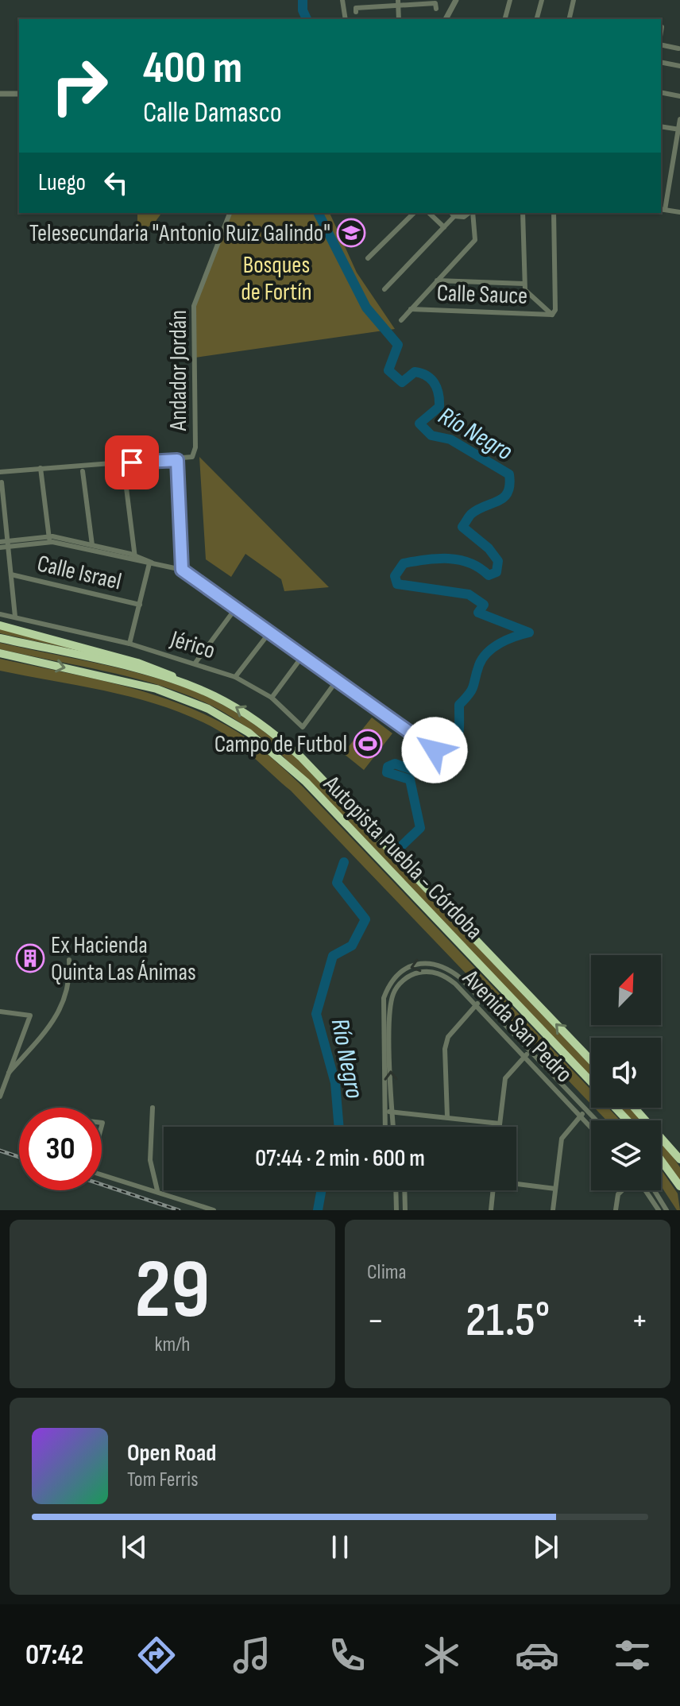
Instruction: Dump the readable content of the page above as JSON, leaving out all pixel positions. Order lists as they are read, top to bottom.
{
  "streets": {
    "highway": ["Autopista Puebla - Córdoba"],
    "street": [
      "Calle Sauce",
      "Andador Jordán",
      "Calle Israel",
      "Jérico",
      "Avenida San Pedro"
    ]
  },
  "water": ["Río Negro"],
  "parks": ["Bosques de Fortín"],
  "places": {
    "school or university": ["Telesecundaria \"Antonio Ruiz Galindo\""],
    "sports": ["Campo de Futbol"],
    "building": ["Ex Hacienda Quinta Las Ánimas"]
  },
  "north": "top right",
  "page": {
    "turn": ["400 m", "Calle Damasco"],
    "then": "Luego",
    "limit": "30",
    "trip": "07:44 · 2 min · 600 m",
    "tile": [
      ["29", "km/h"],
      "Clima"
    ],
    "heat": ["−", "21.5°", "+"],
    "song": ["Open Road", "Tom Ferris"],
    "tabs": "07:42"
  }
}
